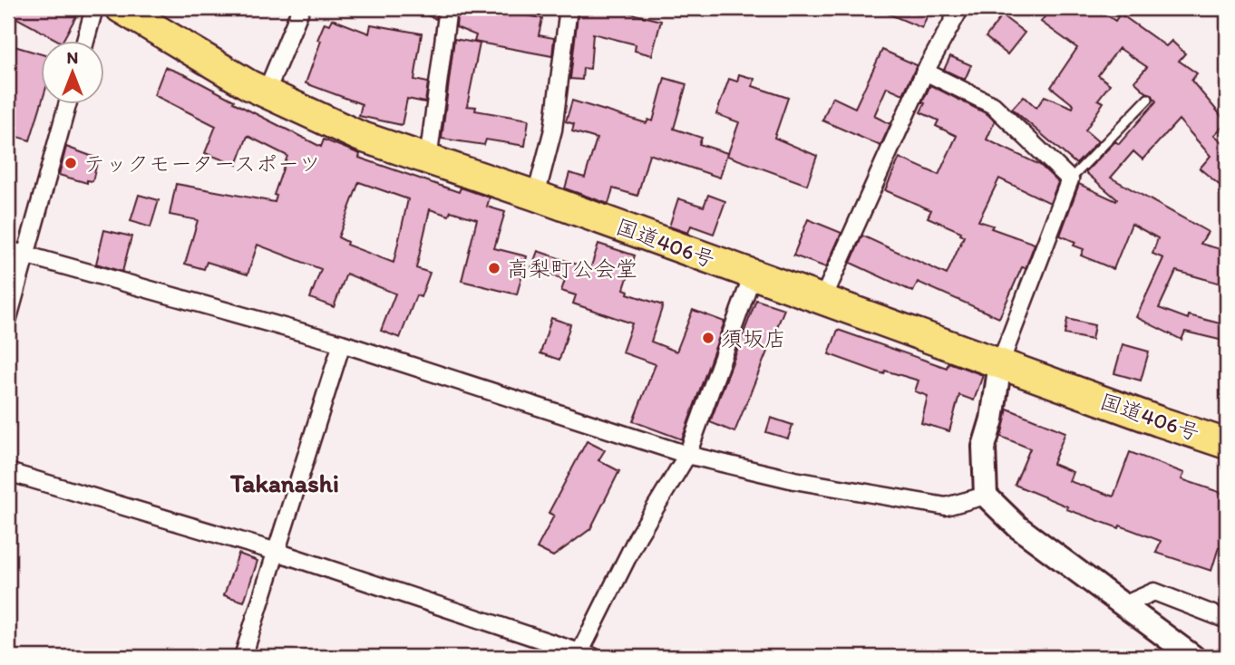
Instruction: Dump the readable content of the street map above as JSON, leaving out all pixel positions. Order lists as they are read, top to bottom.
{
  "streets": {
    "highway": ["国道406号"]
  },
  "districts": ["Takanashi"],
  "places": ["テックモータースポーツ", "高梨町公会堂", "須坂店"],
  "north": "top"
}
